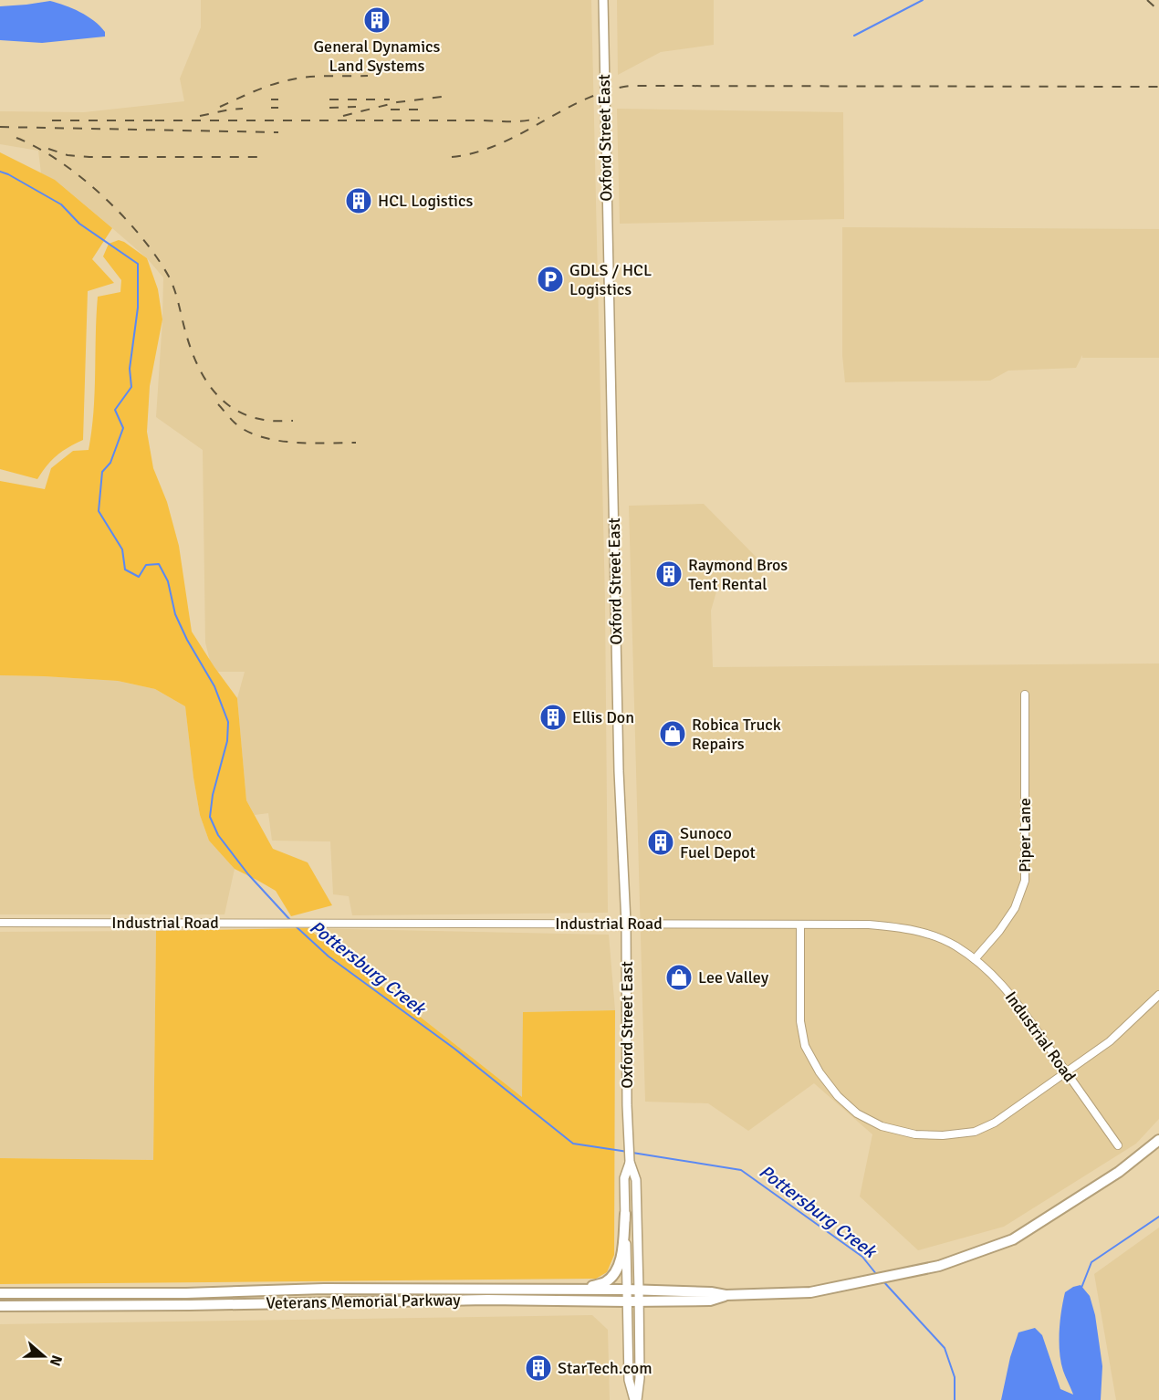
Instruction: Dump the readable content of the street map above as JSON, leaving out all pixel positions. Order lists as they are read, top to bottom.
{
  "streets": {
    "highway": ["Veterans Memorial Parkway"],
    "main road": ["Oxford Street East"],
    "street": ["Piper Lane", "Industrial Road"]
  },
  "crossings": [
    ["Oxford Street East", "Industrial Road"],
    ["Oxford Street East", "Veterans Memorial Parkway"],
    ["Piper Lane", "Industrial Road"]
  ],
  "water": ["Pottersburg Creek"],
  "places": {
    "building": [
      "General Dynamics Land Systems",
      "HCL Logistics",
      "Raymond Bros Tent Rental",
      "Ellis Don",
      "Sunoco Fuel Depot",
      "StarTech.com"
    ],
    "parking": ["GDLS / HCL Logistics"],
    "shop": ["Robica Truck Repairs", "Lee Valley"]
  },
  "north": "right"
}
